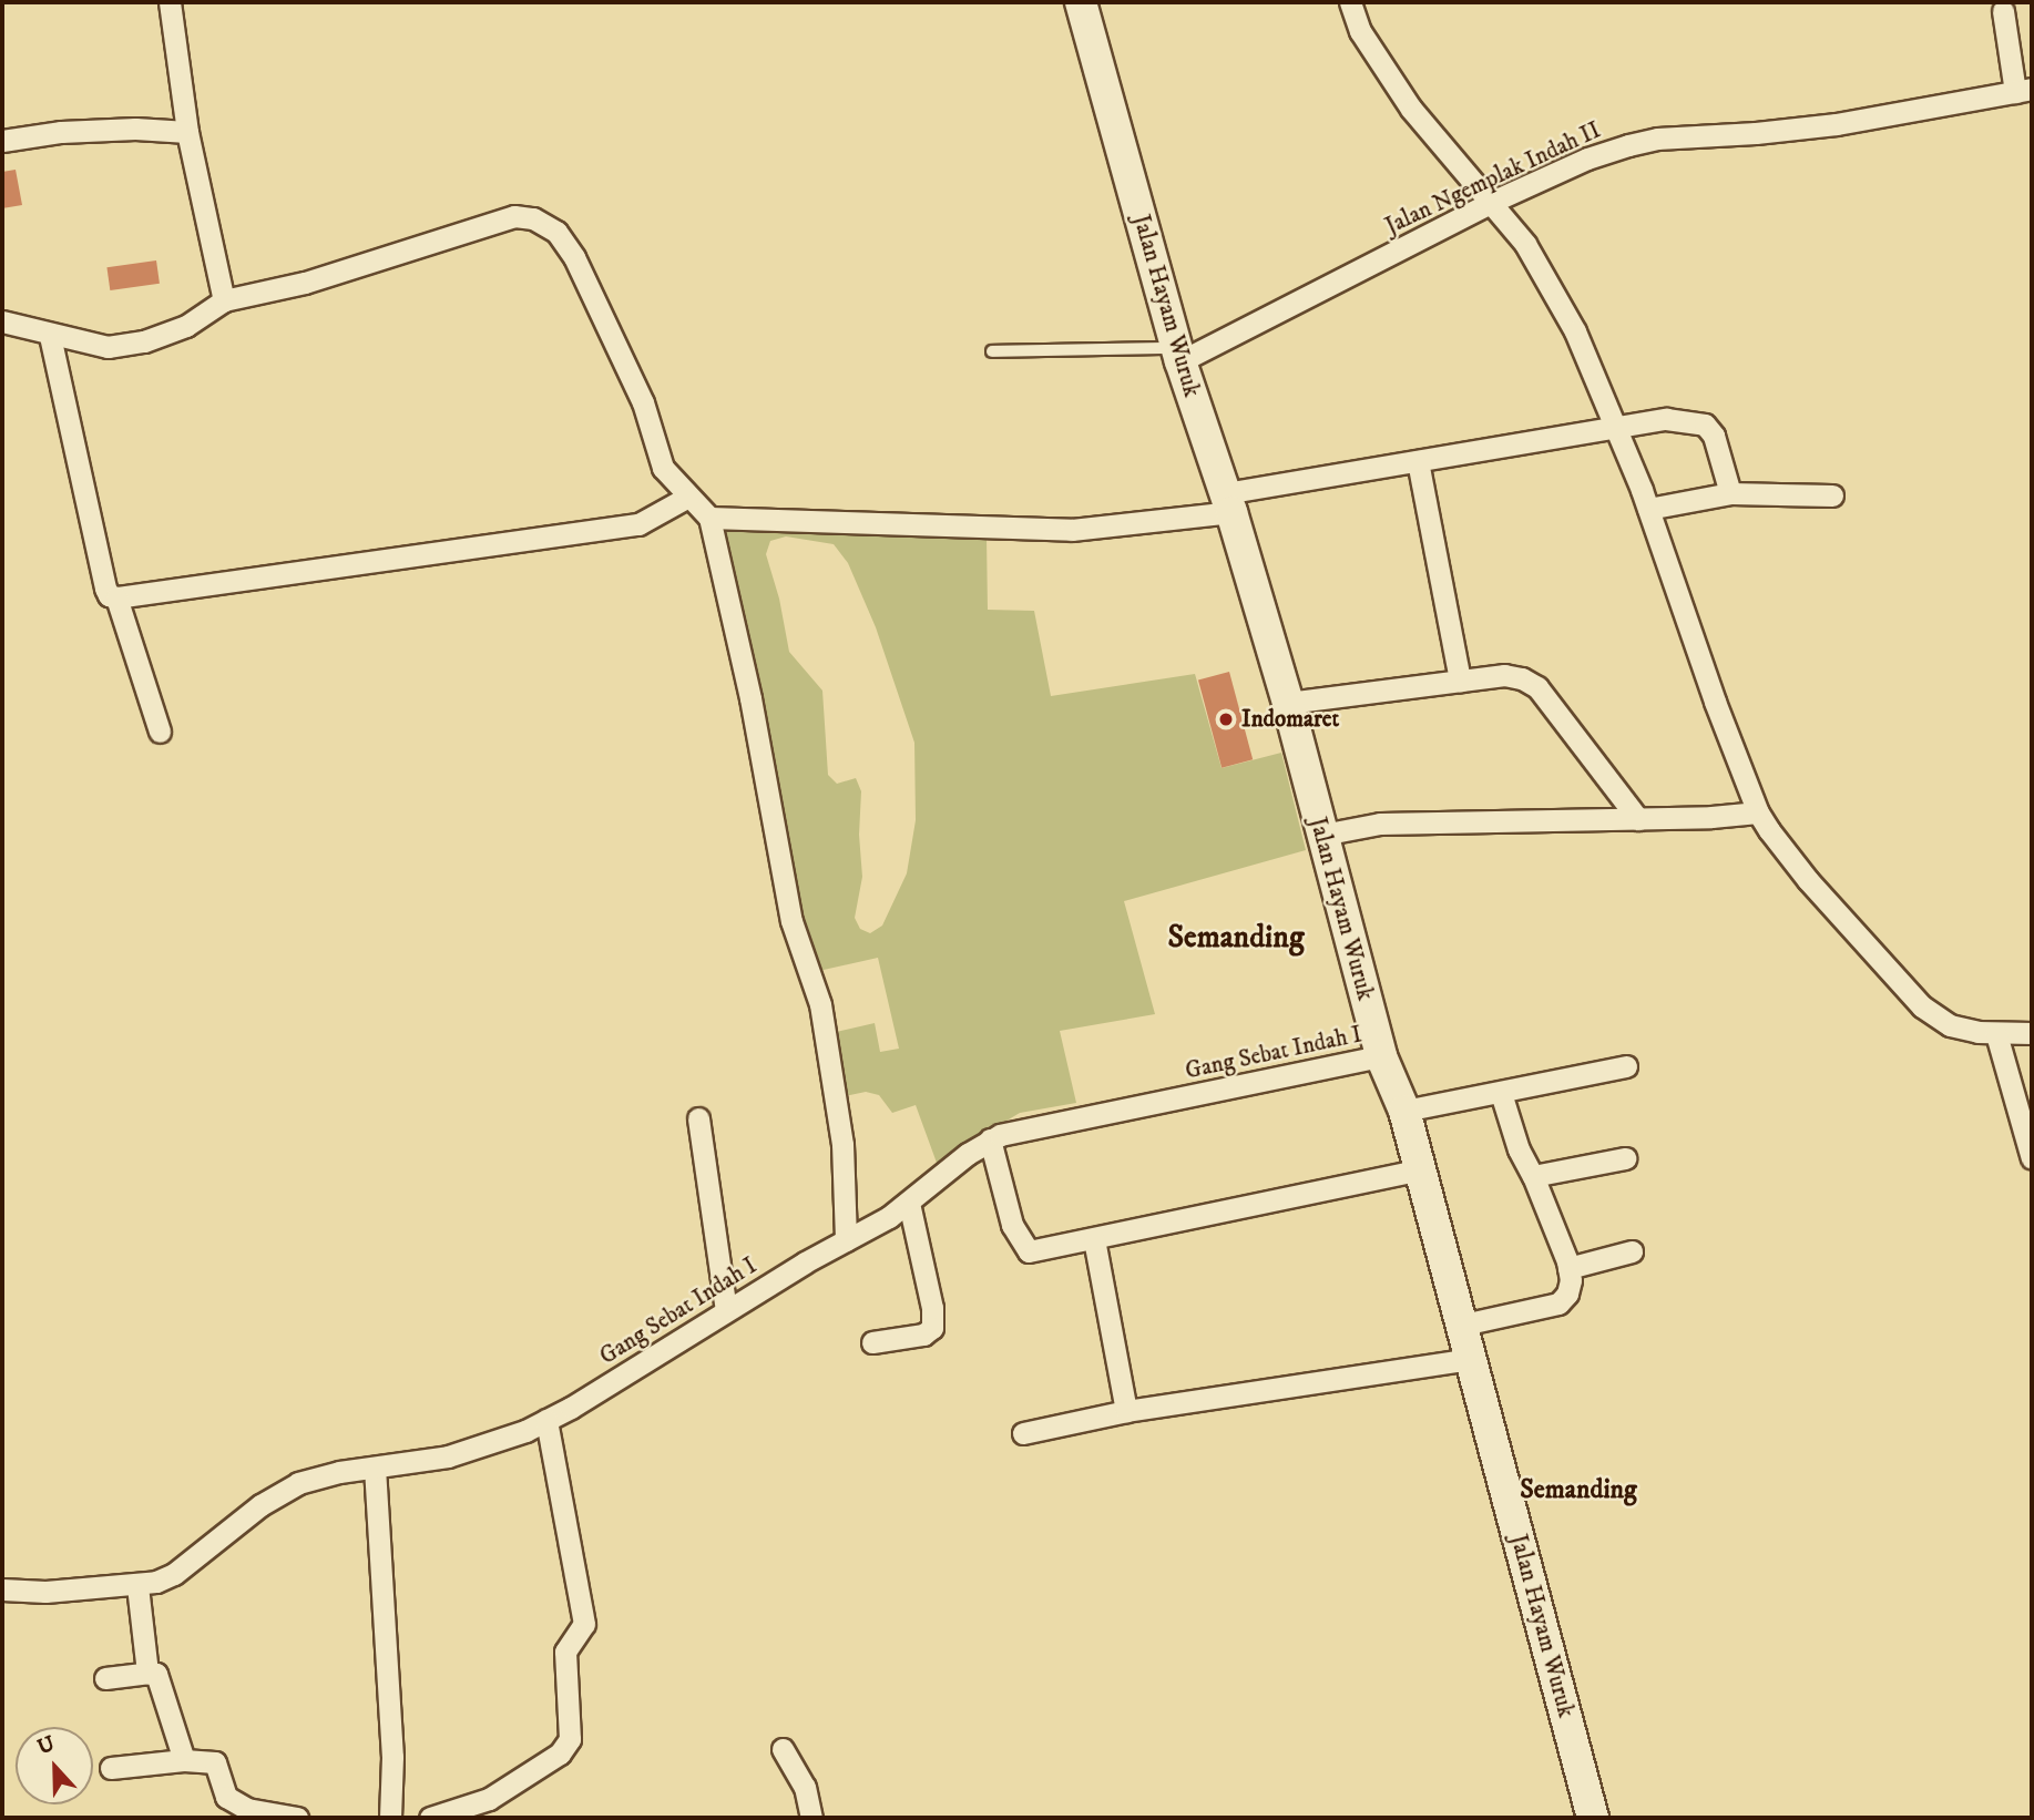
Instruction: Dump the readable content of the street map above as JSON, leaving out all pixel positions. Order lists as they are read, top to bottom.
{
  "streets": {
    "main road": ["Jalan Hayam Wuruk"],
    "street": ["Jalan Ngemplak Indah II", "Gang Sebat Indah I"]
  },
  "crossings": [
    ["Jalan Ngemplak Indah II", "Jalan Hayam Wuruk"],
    ["Jalan Hayam Wuruk", "Gang Sebat Indah I"]
  ],
  "districts": ["Semanding", "Semanding"],
  "places": ["Indomaret"],
  "north": "top"
}
